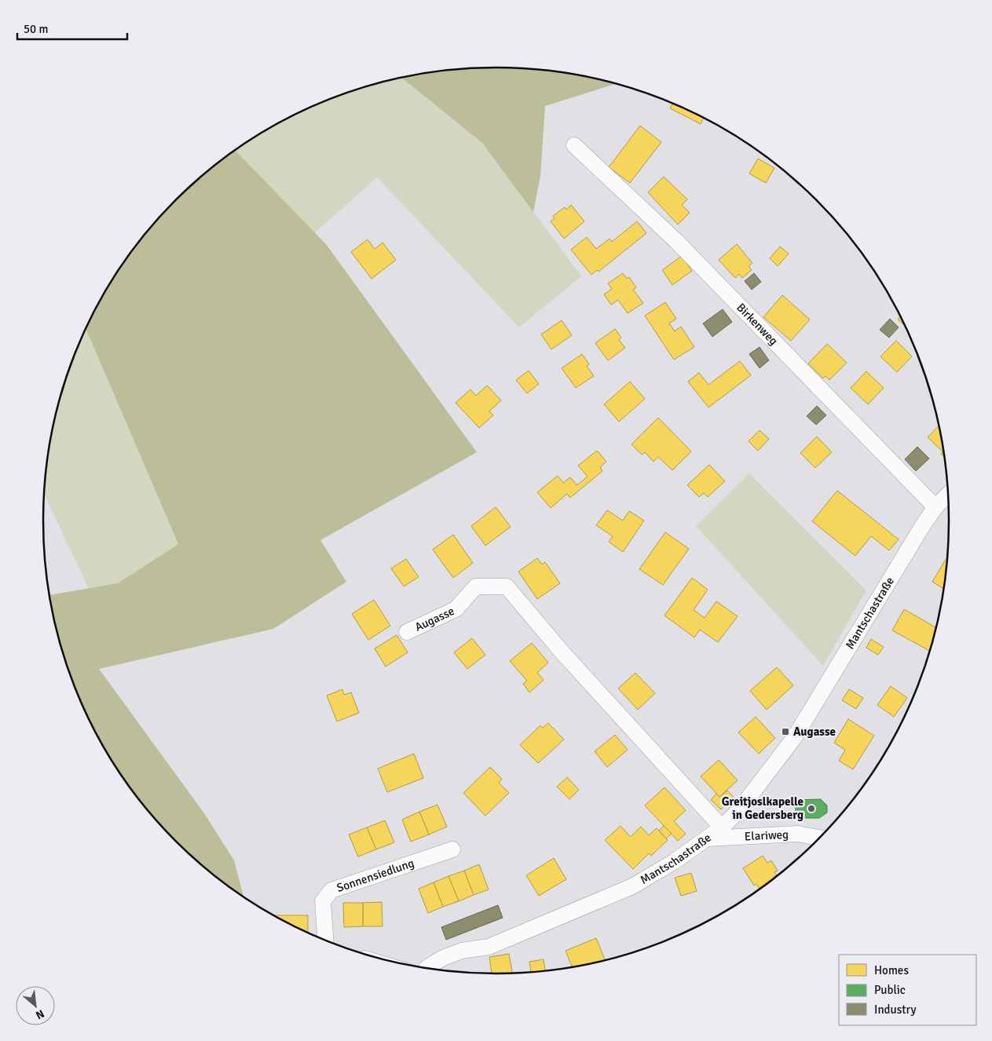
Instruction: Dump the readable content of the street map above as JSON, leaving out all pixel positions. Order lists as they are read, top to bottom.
{
  "streets": {
    "street": [
      "Birkenweg",
      "Mantschastraße",
      "Augasse",
      "Elariweg",
      "Sonnensiedlung"
    ]
  },
  "crossings": [
    ["Birkenweg", "Mantschastraße"],
    ["Mantschastraße", "Augasse"],
    ["Mantschastraße", "Elariweg"]
  ],
  "places": {
    "transit": ["Augasse"],
    "other": ["Greitjoslkapelle in Gedersberg"]
  },
  "legend": ["Homes", "Public", "Industry"],
  "scale_bar": "50 m",
  "north": "bottom right"
}
